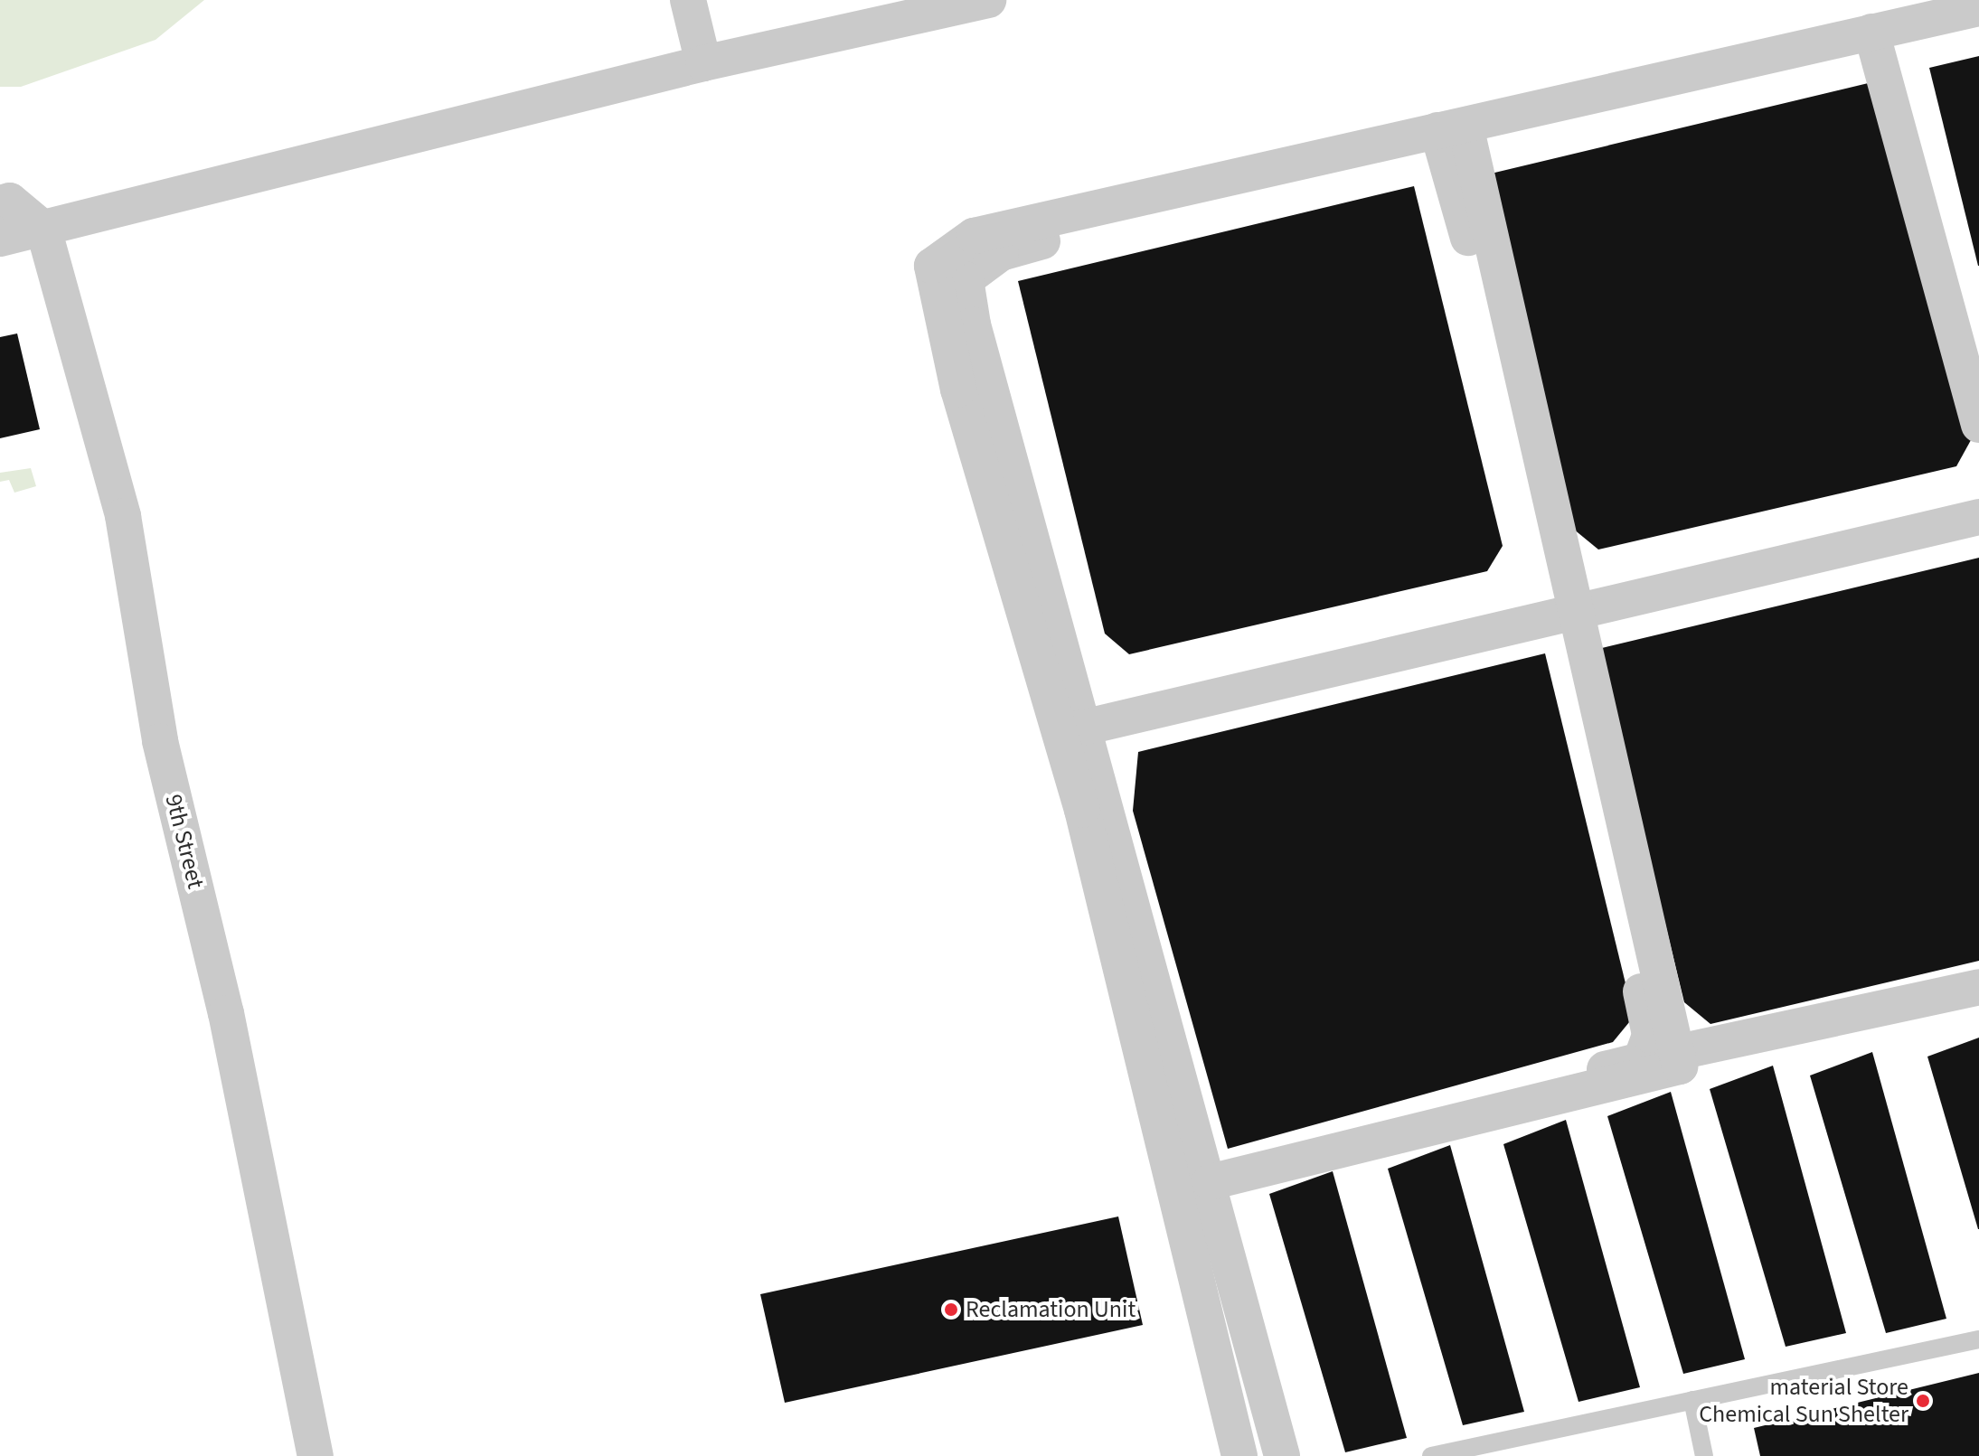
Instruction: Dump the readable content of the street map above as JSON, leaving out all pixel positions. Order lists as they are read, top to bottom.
{
  "streets": {
    "street": ["9th Street"]
  },
  "places": ["Reclamation Unit", "material Store Chemical Sun Shelter"]
}
